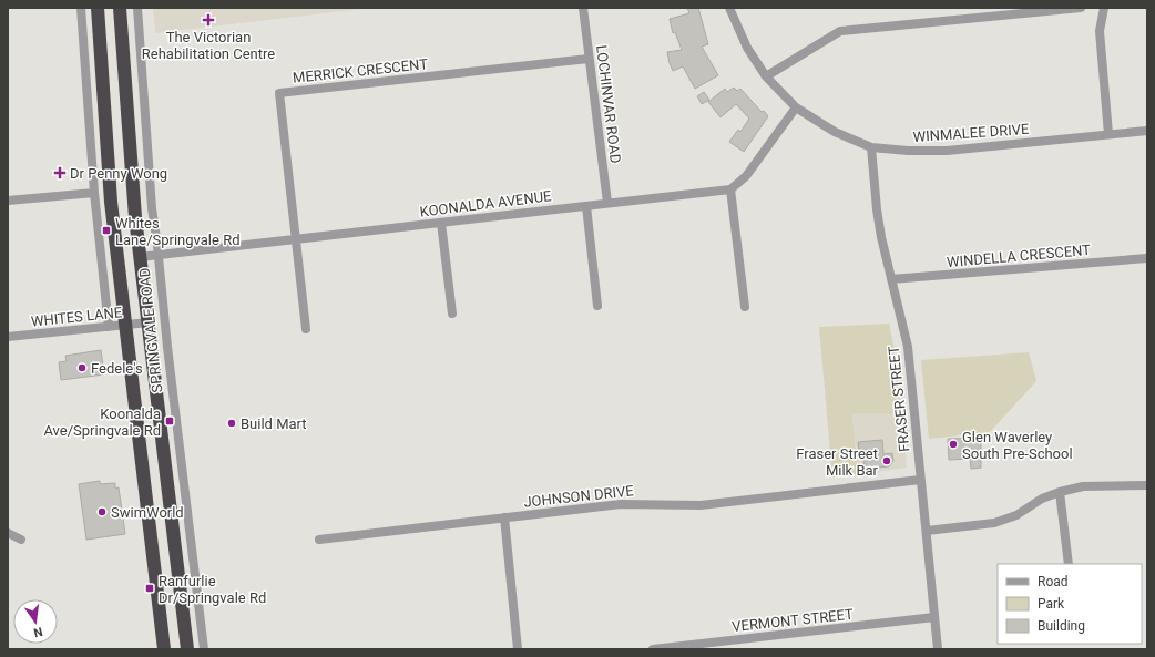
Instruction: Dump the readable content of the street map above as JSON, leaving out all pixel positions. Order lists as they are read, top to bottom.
{
  "streets": {
    "highway": ["SPRINGVALE ROAD"],
    "street": [
      "MERRICK CRESCENT",
      "LOCHINVAR ROAD",
      "WINMALEE DRIVE",
      "KOONALDA AVENUE",
      "WINDELLA CRESCENT",
      "WHITES LANE",
      "FRASER STREET",
      "JOHNSON DRIVE",
      "VERMONT STREET"
    ]
  },
  "crossings": [
    ["MERRICK CRESCENT", "LOCHINVAR ROAD"],
    ["MERRICK CRESCENT", "KOONALDA AVENUE"],
    ["LOCHINVAR ROAD", "KOONALDA AVENUE"],
    ["WINMALEE DRIVE", "FRASER STREET"],
    ["KOONALDA AVENUE", "SPRINGVALE ROAD"],
    ["WINDELLA CRESCENT", "FRASER STREET"],
    ["WHITES LANE", "SPRINGVALE ROAD"],
    ["FRASER STREET", "JOHNSON DRIVE"],
    ["FRASER STREET", "VERMONT STREET"]
  ],
  "places": {
    "health": ["The Victorian Rehabilitation Centre", "Dr Penny Wong"],
    "transit": ["Whites Lane/Springvale Rd", "Koonalda Ave/Springvale Rd", "Ranfurlie Dr/Springvale Rd"],
    "other": [
      "Fedele's",
      "Build Mart",
      "Glen Waverley South Pre-School",
      "Fraser Street Milk Bar",
      "SwimWorld"
    ]
  },
  "legend": ["Road", "Park", "Building"],
  "north": "bottom"
}
